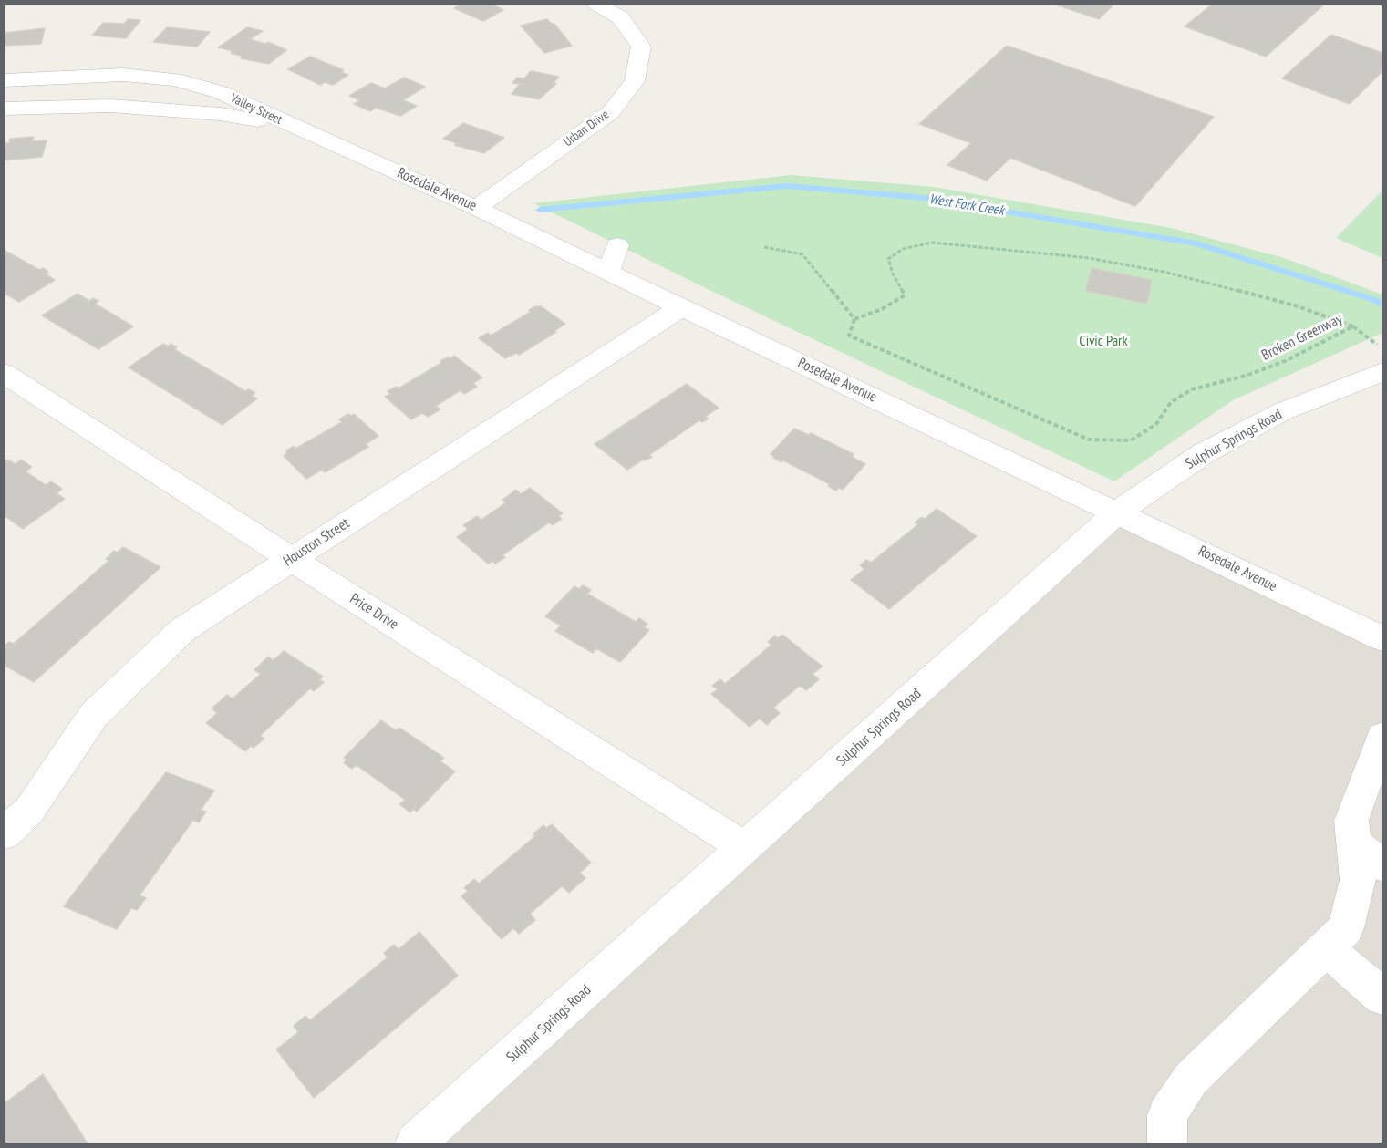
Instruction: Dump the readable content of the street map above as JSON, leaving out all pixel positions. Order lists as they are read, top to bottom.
{
  "streets": {
    "street": [
      "Valley Street",
      "Urban Drive",
      "Rosedale Avenue",
      "Sulphur Springs Road",
      "Houston Street",
      "Price Drive"
    ],
    "path": ["Broken Greenway"]
  },
  "crossings": [
    ["Valley Street", "Rosedale Avenue"],
    ["Urban Drive", "Rosedale Avenue"],
    ["Rosedale Avenue", "Sulphur Springs Road"],
    ["Rosedale Avenue", "Houston Street"],
    ["Sulphur Springs Road", "Price Drive"],
    ["Houston Street", "Price Drive"]
  ],
  "water": ["West Fork Creek"],
  "parks": ["Civic Park"]
}
